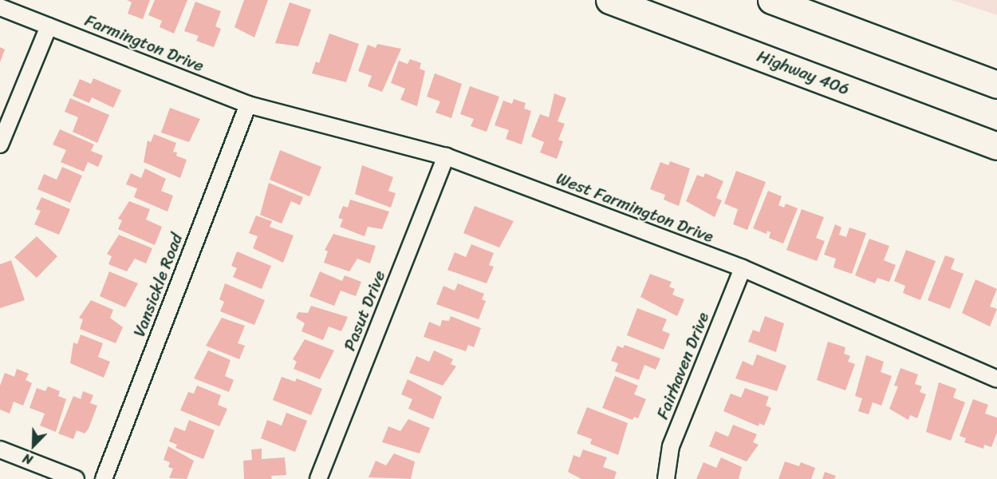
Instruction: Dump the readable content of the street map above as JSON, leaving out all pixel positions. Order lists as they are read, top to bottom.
{
  "streets": {
    "highway": ["Highway 406"],
    "street": [
      "Farmington Drive",
      "West Farmington Drive",
      "Vansickle Road",
      "Pasut Drive",
      "Fairhaven Drive"
    ]
  },
  "crossings": [
    ["Farmington Drive", "West Farmington Drive"],
    ["Farmington Drive", "Vansickle Road"],
    ["West Farmington Drive", "Vansickle Road"],
    ["West Farmington Drive", "Pasut Drive"],
    ["West Farmington Drive", "Fairhaven Drive"]
  ],
  "north": "bottom left"
}
